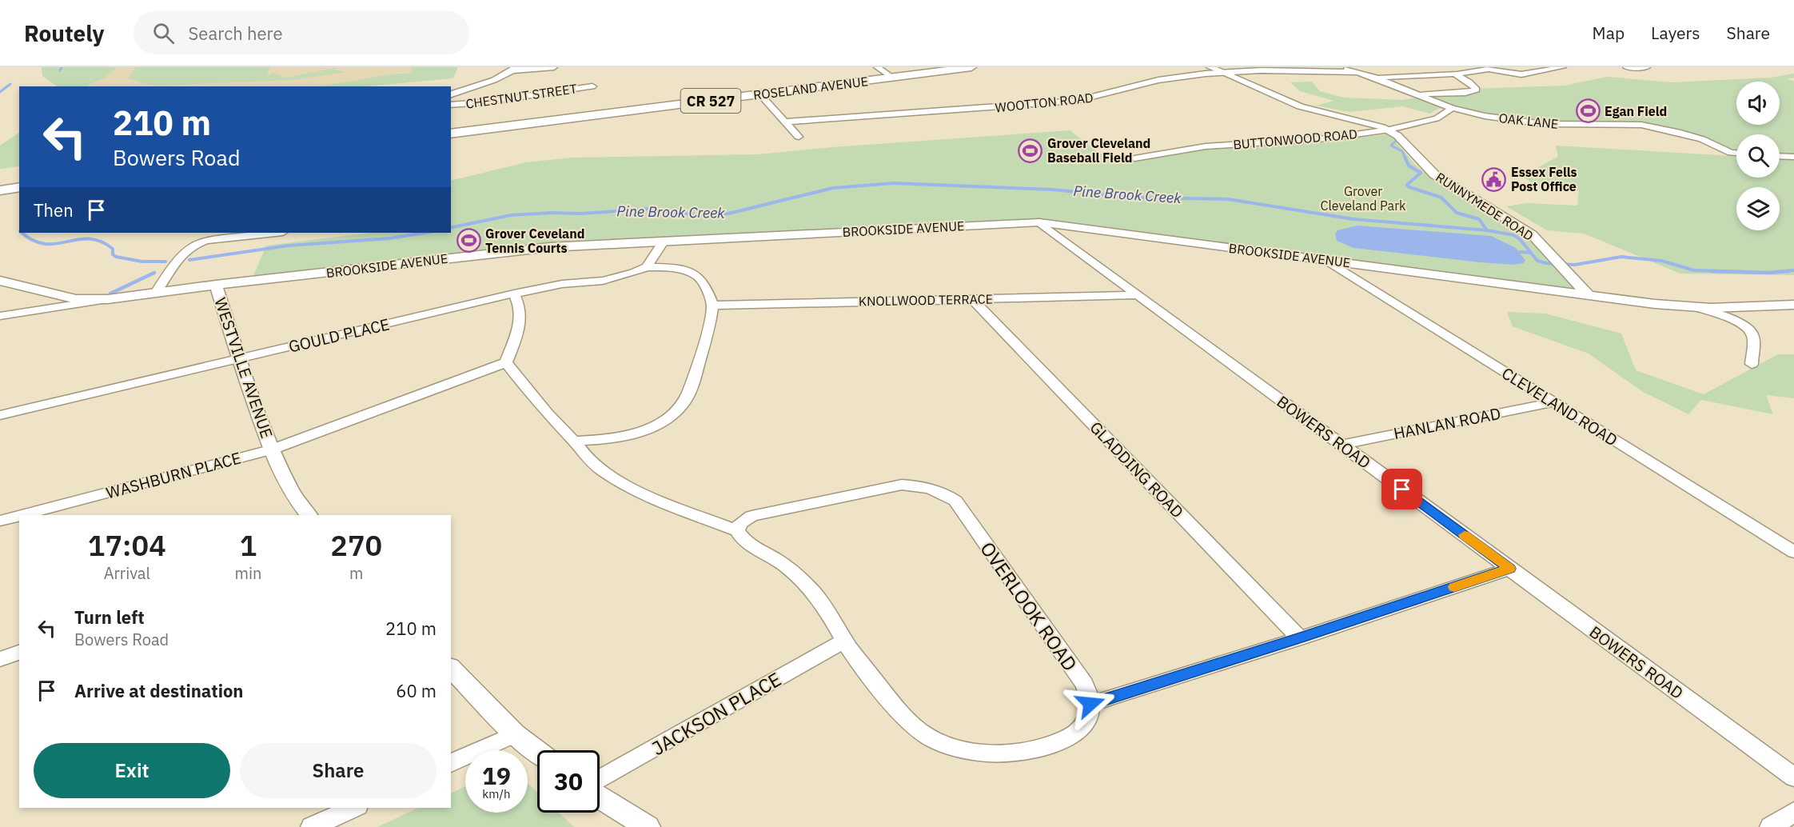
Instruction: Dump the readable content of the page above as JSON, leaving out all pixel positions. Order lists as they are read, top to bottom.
{
  "streets": {
    "main road": ["ROSELAND AVENUE", "CR 527"],
    "street": [
      "CHESTNUT STREET",
      "WOOTTON ROAD",
      "OAK LANE",
      "BUTTONWOOD ROAD",
      "RUNNYMEDE ROAD",
      "BROOKSIDE AVENUE",
      "KNOLLWOOD TERRACE",
      "GOULD PLACE",
      "WESTVILLE AVENUE",
      "CLEVELAND ROAD",
      "HANLAN ROAD",
      "BOWERS ROAD",
      "GLADDING ROAD",
      "WASHBURN PLACE",
      "OVERLOOK ROAD",
      "JACKSON PLACE"
    ]
  },
  "crossings": [
    ["WOOTTON ROAD", "OAK LANE"],
    ["WOOTTON ROAD", "RUNNYMEDE ROAD"],
    ["OAK LANE", "BUTTONWOOD ROAD"],
    ["BUTTONWOOD ROAD", "RUNNYMEDE ROAD"],
    ["RUNNYMEDE ROAD", "BROOKSIDE AVENUE"],
    ["BROOKSIDE AVENUE", "WESTVILLE AVENUE"],
    ["BROOKSIDE AVENUE", "CLEVELAND ROAD"],
    ["BROOKSIDE AVENUE", "BOWERS ROAD"],
    ["KNOLLWOOD TERRACE", "BOWERS ROAD"],
    ["KNOLLWOOD TERRACE", "GLADDING ROAD"],
    ["GOULD PLACE", "WESTVILLE AVENUE"],
    ["WESTVILLE AVENUE", "WASHBURN PLACE"],
    ["CLEVELAND ROAD", "HANLAN ROAD"],
    ["HANLAN ROAD", "BOWERS ROAD"]
  ],
  "water": ["Pine Brook Creek"],
  "parks": ["Grover Cleveland Park"],
  "places": {
    "sports": ["Egan Field", "Grover Cleveland Baseball Field", "Grover Ceveland Tennis Courts"],
    "public building": ["Essex Fells Post Office"]
  },
  "page": {
    "header": "Routely",
    "search": "Search here",
    "nav": ["Map", "Layers", "Share"],
    "turn": ["210 m", "Bowers Road"],
    "then": "Then",
    "eta": [
      "17:04",
      "Arrival",
      "1",
      "min",
      "270",
      "m"
    ],
    "list": [
      {
        "name": "Turn left",
        "note": "Bowers Road",
        "value": "210 m"
      },
      {
        "name": "Arrive at destination",
        "value": "60 m"
      }
    ],
    "buttons": ["Exit", "Share"],
    "speed": "19 km/h",
    "limit": "30"
  }
}
